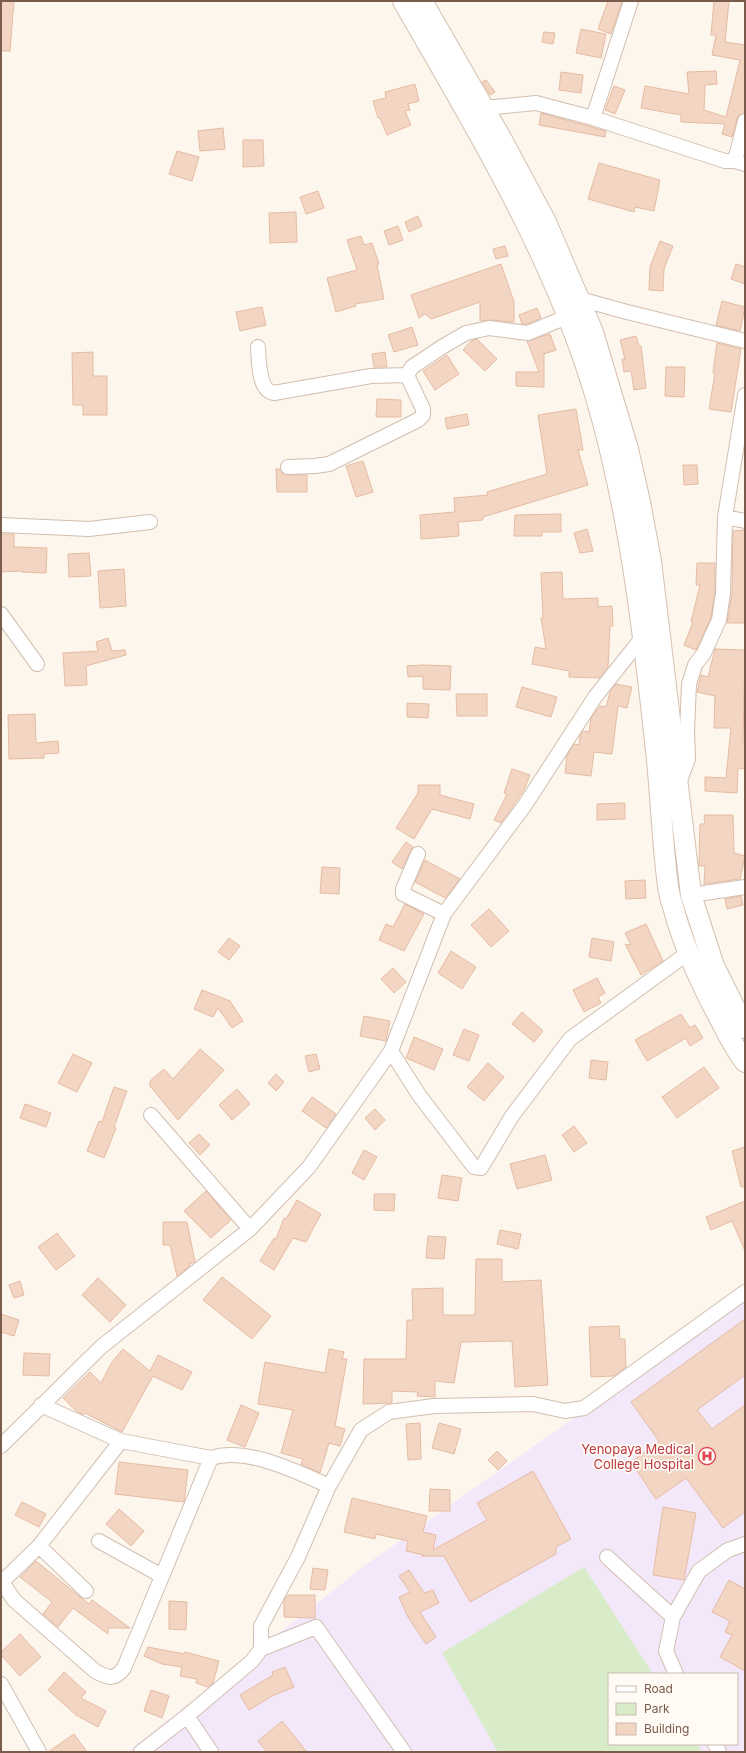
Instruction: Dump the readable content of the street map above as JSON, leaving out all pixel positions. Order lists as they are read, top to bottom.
{
  "places": {
    "hospital": ["Yenopaya Medical College Hospital"]
  },
  "legend": ["Road", "Park", "Building"]
}
